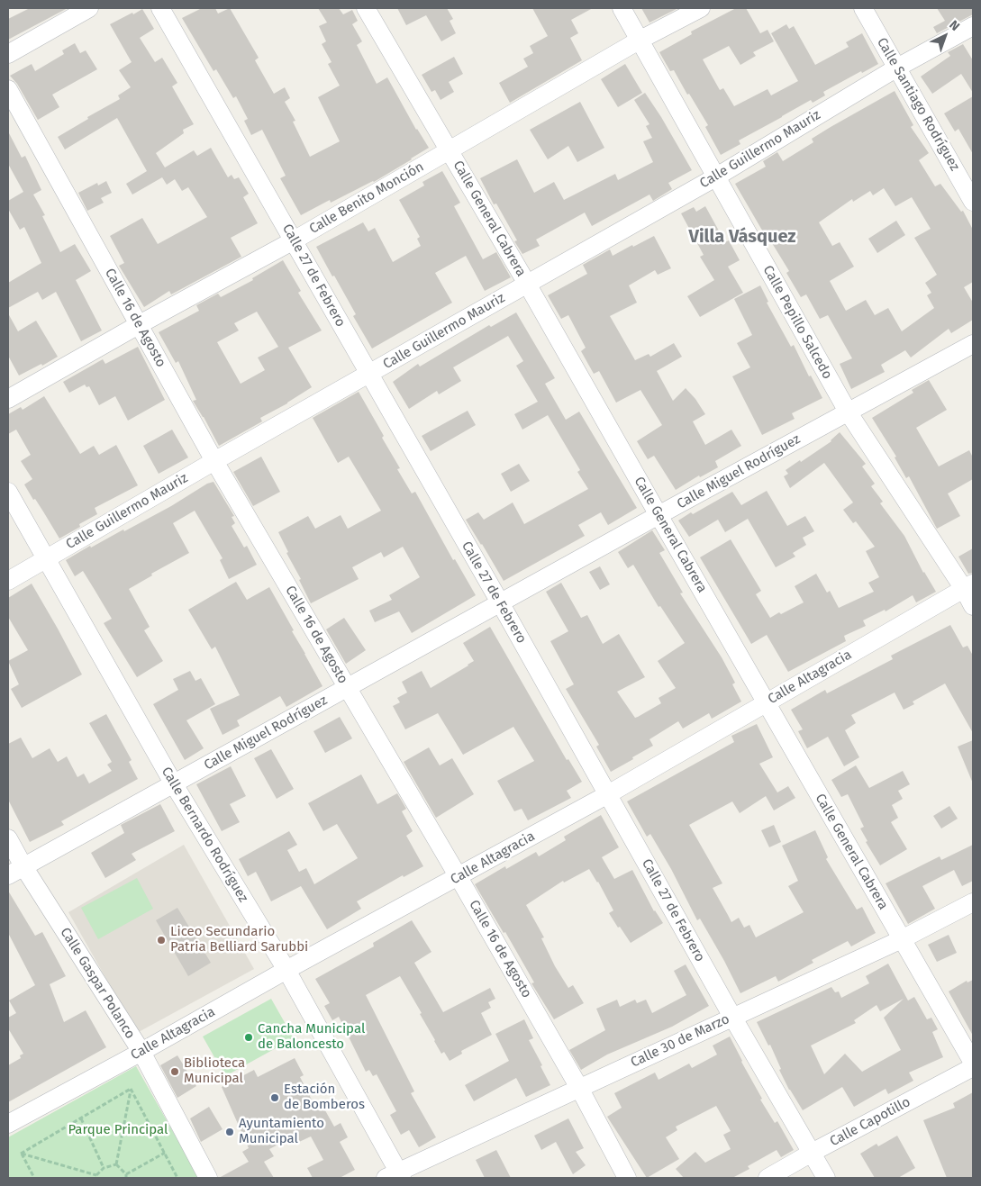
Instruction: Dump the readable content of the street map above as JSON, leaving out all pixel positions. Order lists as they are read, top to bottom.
{
  "streets": {
    "street": [
      "Calle Santiago Rodríguez",
      "Calle Guillermo Mauriz",
      "Calle Benito Monción",
      "Calle General Cabrera",
      "Calle 27 de Febrero",
      "Calle 16 de Agosto",
      "Calle Pepillo Salcedo",
      "Calle Miguel Rodríguez",
      "Calle Altagracia",
      "Calle Bernardo Rodríguez",
      "Calle Gaspar Polanco",
      "Calle 30 de Marzo",
      "Calle Capotillo"
    ]
  },
  "crossings": [
    ["Calle Santiago Rodríguez", "Calle Guillermo Mauriz"],
    ["Calle Guillermo Mauriz", "Calle General Cabrera"],
    ["Calle Guillermo Mauriz", "Calle 27 de Febrero"],
    ["Calle Guillermo Mauriz", "Calle 16 de Agosto"],
    ["Calle Guillermo Mauriz", "Calle Pepillo Salcedo"],
    ["Calle Guillermo Mauriz", "Calle Bernardo Rodríguez"],
    ["Calle Benito Monción", "Calle General Cabrera"],
    ["Calle Benito Monción", "Calle 27 de Febrero"],
    ["Calle Benito Monción", "Calle 16 de Agosto"],
    ["Calle Benito Monción", "Calle Pepillo Salcedo"],
    ["Calle General Cabrera", "Calle Miguel Rodríguez"],
    ["Calle General Cabrera", "Calle Altagracia"],
    ["Calle General Cabrera", "Calle 30 de Marzo"],
    ["Calle 27 de Febrero", "Calle Miguel Rodríguez"],
    ["Calle 27 de Febrero", "Calle Altagracia"],
    ["Calle 27 de Febrero", "Calle 30 de Marzo"],
    ["Calle 27 de Febrero", "Calle Capotillo"],
    ["Calle 16 de Agosto", "Calle Miguel Rodríguez"],
    ["Calle 16 de Agosto", "Calle Altagracia"],
    ["Calle 16 de Agosto", "Calle 30 de Marzo"],
    ["Calle Pepillo Salcedo", "Calle Miguel Rodríguez"],
    ["Calle Pepillo Salcedo", "Calle Altagracia"],
    ["Calle Miguel Rodríguez", "Calle Bernardo Rodríguez"],
    ["Calle Miguel Rodríguez", "Calle Gaspar Polanco"],
    ["Calle Altagracia", "Calle Bernardo Rodríguez"],
    ["Calle Altagracia", "Calle Gaspar Polanco"],
    ["Calle Bernardo Rodríguez", "Calle 30 de Marzo"]
  ],
  "districts": ["Villa Vásquez"],
  "parks": ["Parque Principal"],
  "places": [
    "Liceo Secundario Patria Belliard Sarubbi",
    "Cancha Municipal de Baloncesto",
    "Biblioteca Municipal",
    "Estación de Bomberos",
    "Ayuntamiento Municipal"
  ],
  "north": "top right"
}
